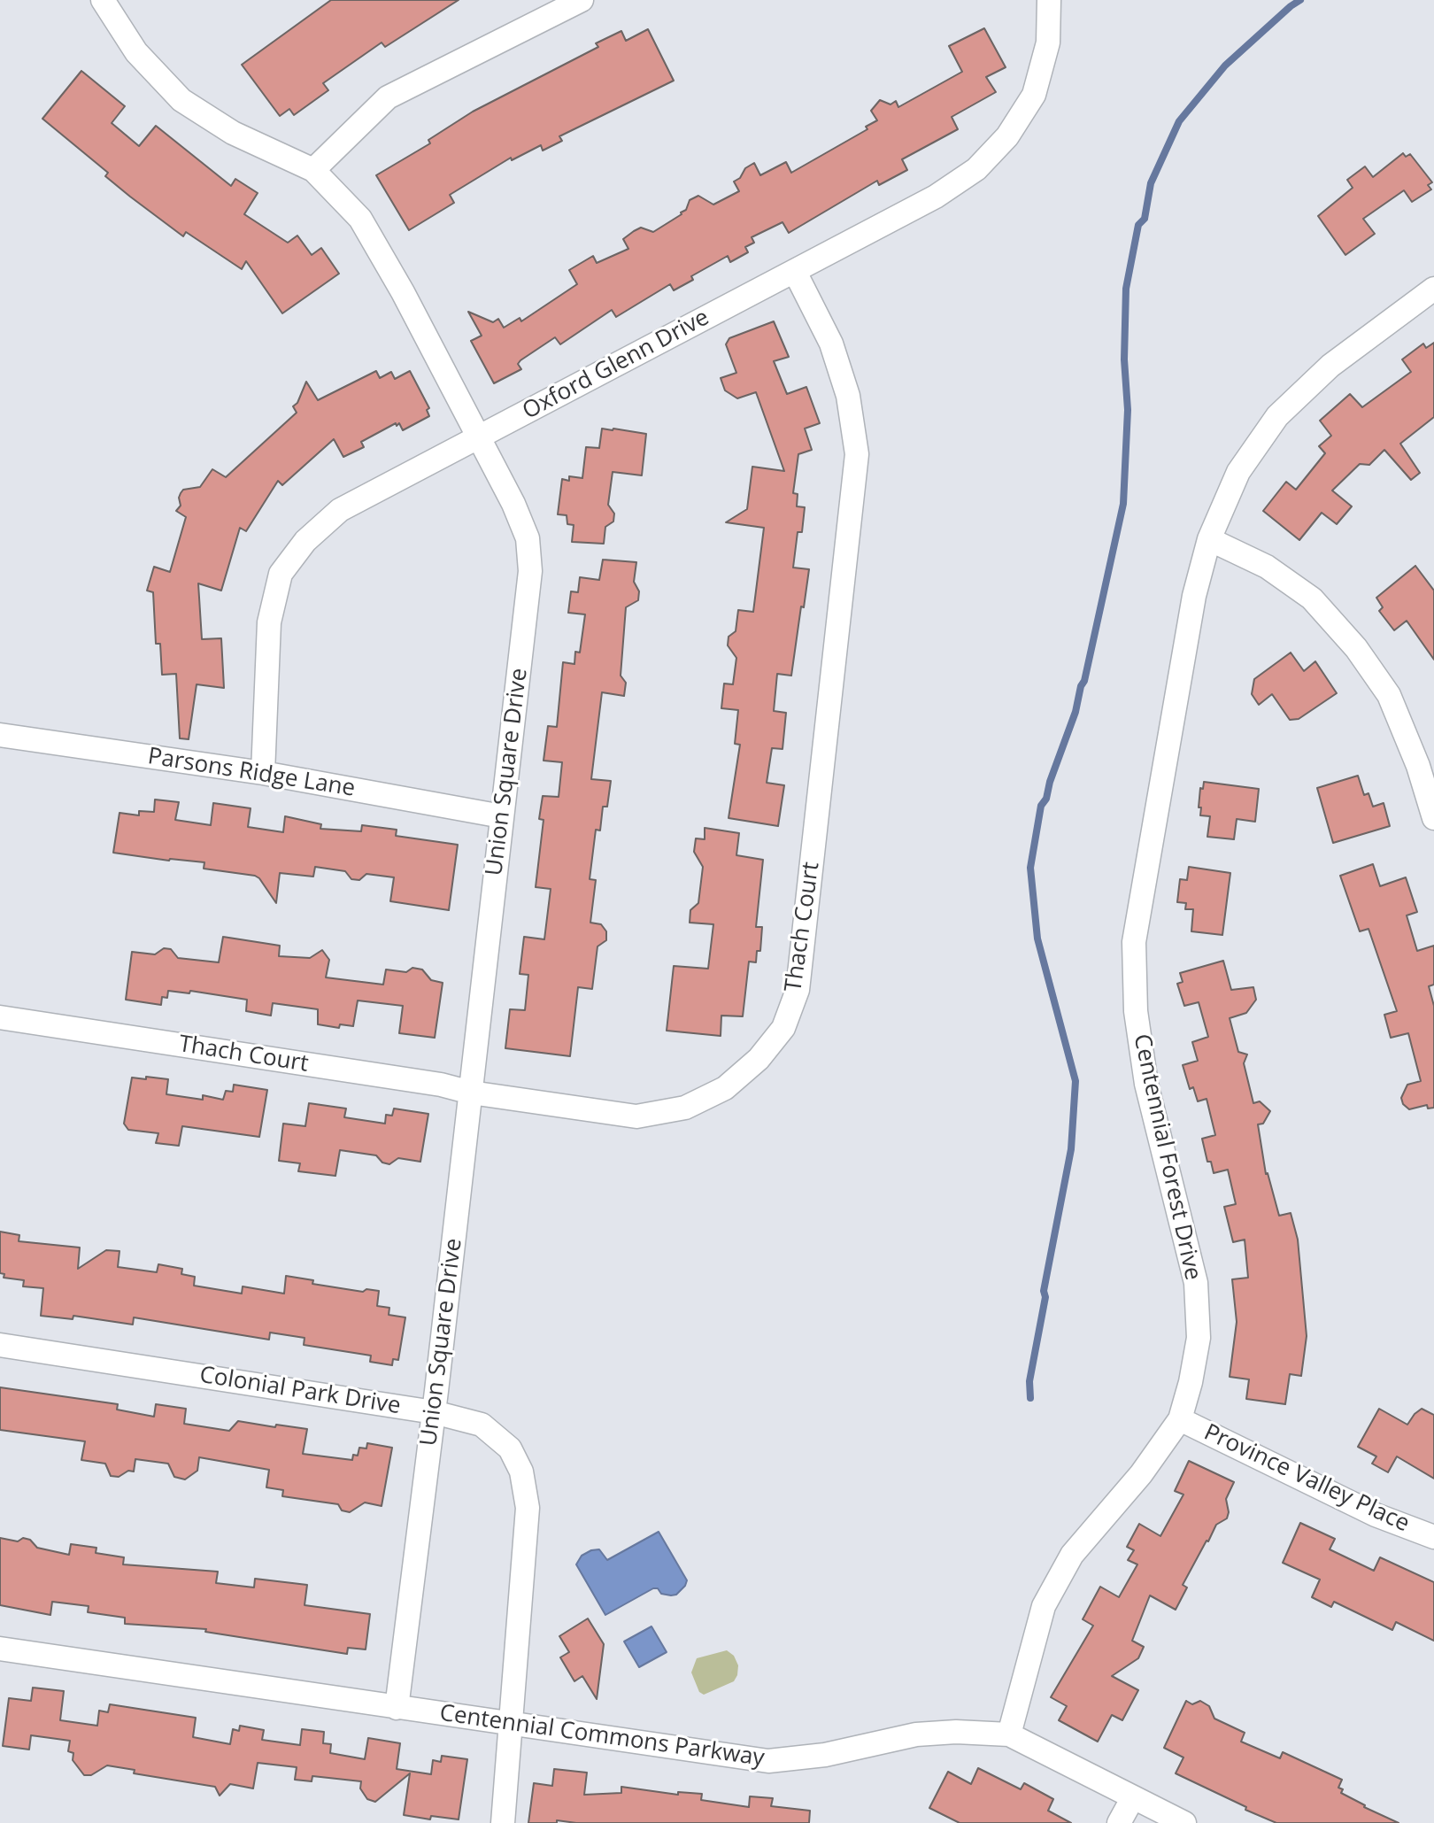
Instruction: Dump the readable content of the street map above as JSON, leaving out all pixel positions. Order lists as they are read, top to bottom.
{
  "streets": {
    "street": [
      "Oxford Glenn Drive",
      "Union Square Drive",
      "Parsons Ridge Lane",
      "Thach Court",
      "Centennial Forest Drive",
      "Colonial Park Drive",
      "Province Valley Place",
      "Centennial Commons Parkway"
    ]
  },
  "crossings": [
    ["Oxford Glenn Drive", "Union Square Drive"],
    ["Oxford Glenn Drive", "Parsons Ridge Lane"],
    ["Oxford Glenn Drive", "Thach Court"],
    ["Union Square Drive", "Parsons Ridge Lane"],
    ["Union Square Drive", "Thach Court"],
    ["Union Square Drive", "Colonial Park Drive"],
    ["Union Square Drive", "Centennial Commons Parkway"],
    ["Centennial Forest Drive", "Province Valley Place"],
    ["Centennial Forest Drive", "Centennial Commons Parkway"],
    ["Colonial Park Drive", "Centennial Commons Parkway"]
  ]
}
